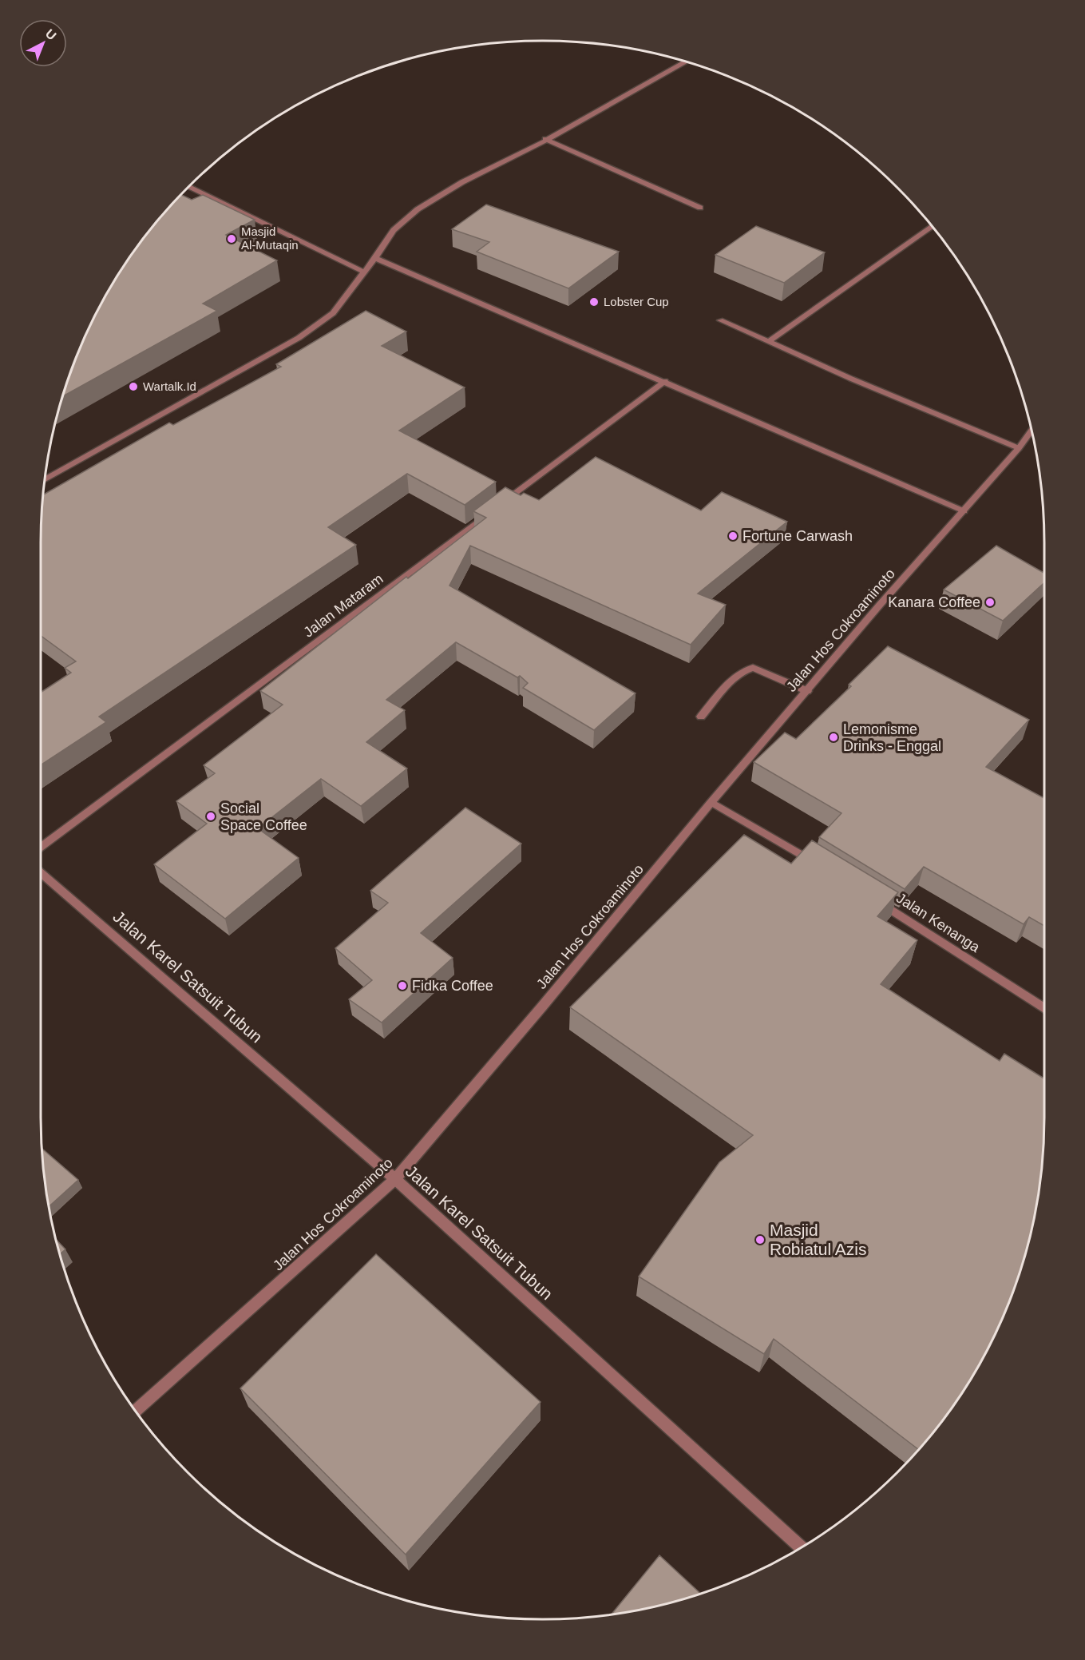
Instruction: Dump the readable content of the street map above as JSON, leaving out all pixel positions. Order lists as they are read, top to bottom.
{
  "streets": {
    "street": [
      "Jalan Mataram",
      "Jalan Hos Cokroaminoto",
      "Jalan Kenanga",
      "Jalan Karel Satsuit Tubun"
    ]
  },
  "crossings": [
    ["Jalan Hos Cokroaminoto", "Jalan Karel Satsuit Tubun"]
  ],
  "places": [
    "Masjid Al-Mutaqin",
    "Lobster Cup",
    "Wartalk.Id",
    "Fortune Carwash",
    "Kanara Coffee",
    "Lemonisme Drinks - Enggal",
    "Social Space Coffee",
    "Fidka Coffee",
    "Masjid Robiatul Azis"
  ],
  "north": "top right"
}
